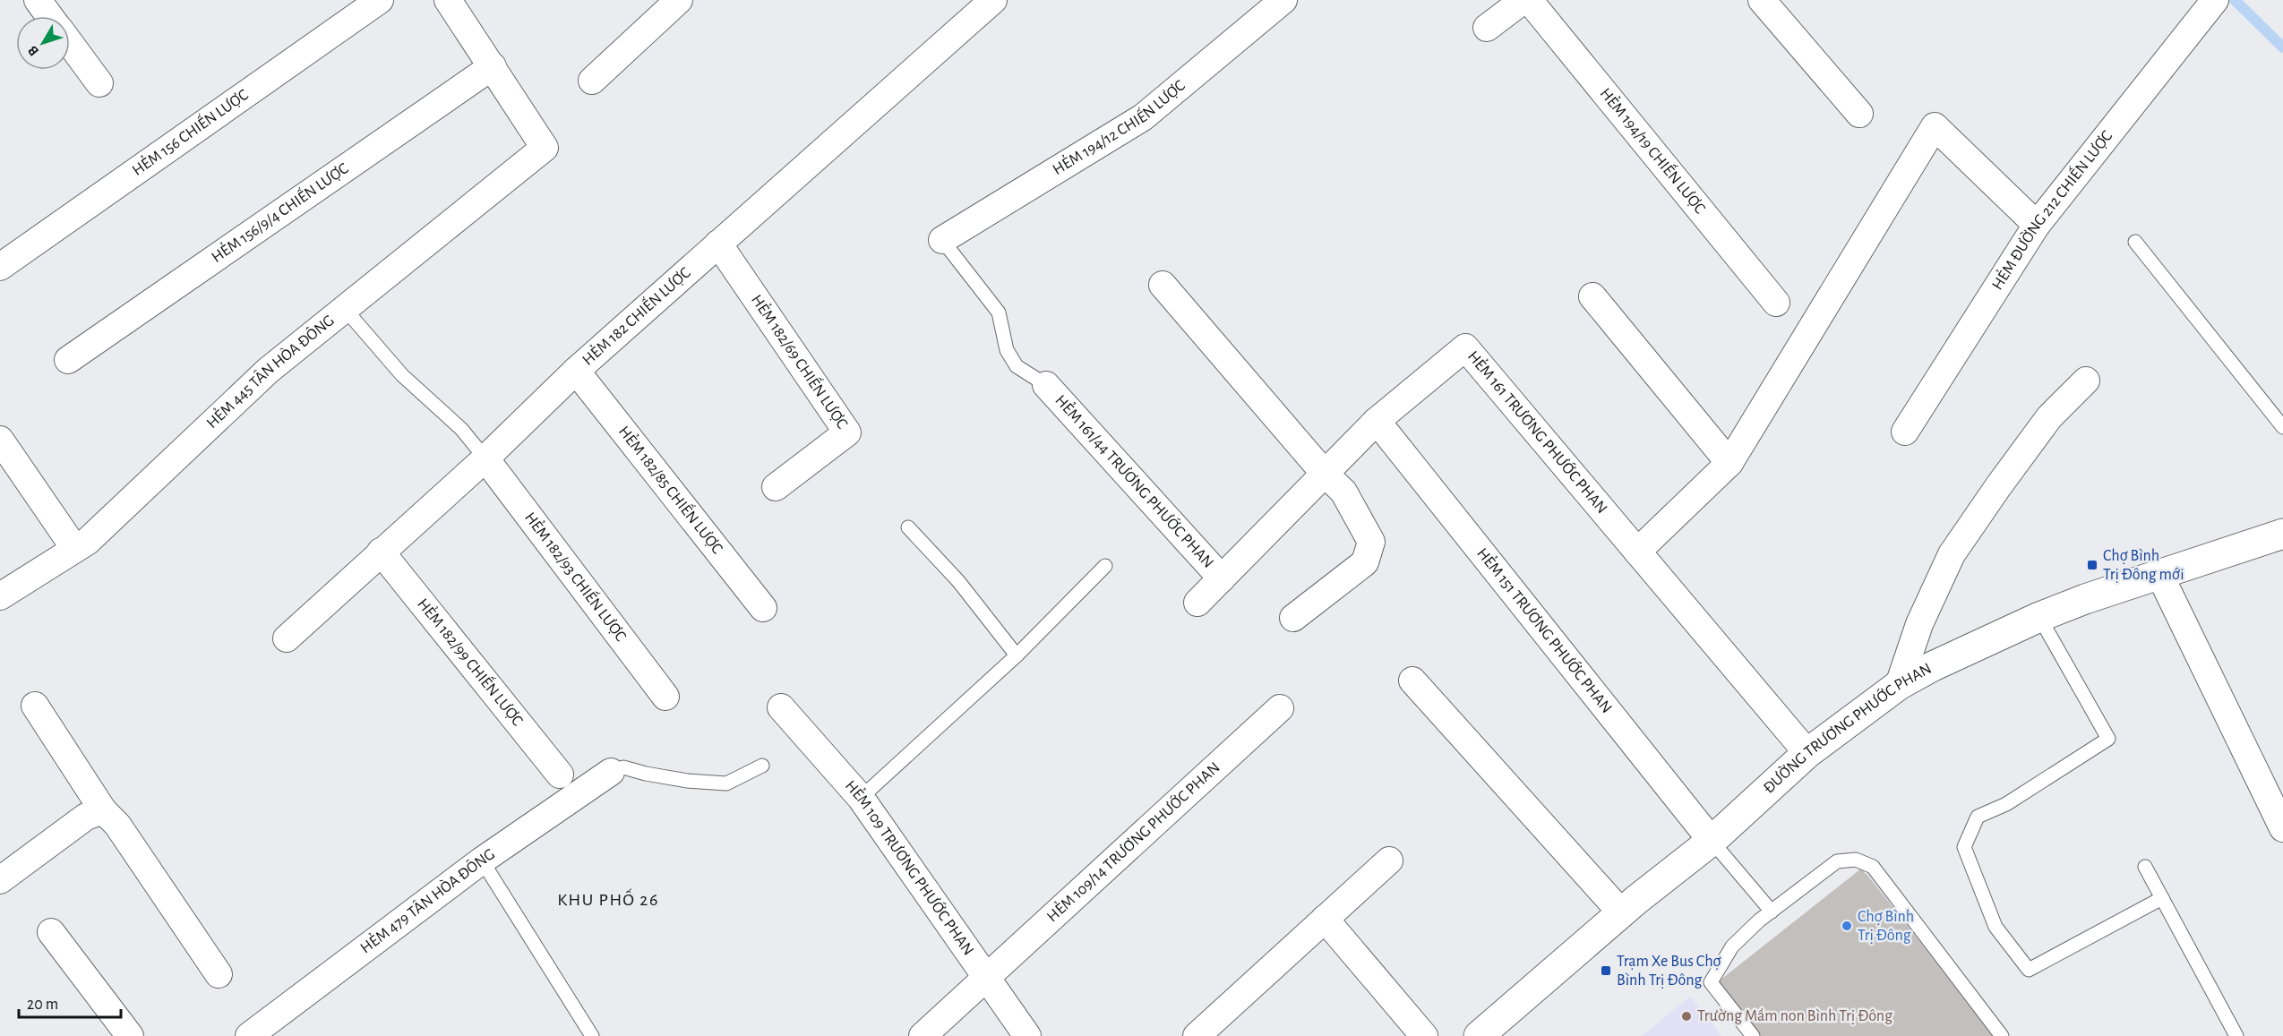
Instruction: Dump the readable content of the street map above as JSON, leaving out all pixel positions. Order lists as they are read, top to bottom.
{
  "streets": {
    "street": [
      "HẺM 194/12 CHIẾN LƯỢC",
      "HẺM 156 CHIẾN LƯỢC",
      "HẺM 194/19 CHIẾN LƯỢC",
      "HẺM ĐƯỜNG 212 CHIẾN LƯỢC",
      "HẺM 156/9/4 CHIẾN LƯỢC",
      "HẺM 182 CHIẾN LƯỢC",
      "HẺM 182/69 CHIẾN LƯỢC",
      "HẺM 445 TÂN HÒA ĐÔNG",
      "HẺM 161 TRƯƠNG PHƯỚC PHAN",
      "HẺM 161/44 TRƯƠNG PHƯỚC PHAN",
      "HẺM 182/85 CHIẾN LƯỢC",
      "HẺM 182/93 CHIẾN LƯỢC",
      "HẺM 151 TRƯƠNG PHƯỚC PHAN",
      "HẺM 182/99 CHIẾN LƯỢC",
      "ĐƯỜNG TRƯƠNG PHƯỚC PHAN",
      "HẺM 109/14 TRƯƠNG PHƯỚC PHAN",
      "HẺM 109 TRƯƠNG PHƯỚC PHAN",
      "HẺM 479 TÂN HÒA ĐÔNG"
    ]
  },
  "crossings": [
    ["HẺM 156/9/4 CHIẾN LƯỢC", "HẺM 445 TÂN HÒA ĐÔNG"],
    ["HẺM 182 CHIẾN LƯỢC", "HẺM 182/69 CHIẾN LƯỢC"],
    ["HẺM 182 CHIẾN LƯỢC", "HẺM 182/85 CHIẾN LƯỢC"],
    ["HẺM 182 CHIẾN LƯỢC", "HẺM 182/93 CHIẾN LƯỢC"],
    ["HẺM 182 CHIẾN LƯỢC", "HẺM 182/99 CHIẾN LƯỢC"],
    ["HẺM 161 TRƯƠNG PHƯỚC PHAN", "HẺM 161/44 TRƯƠNG PHƯỚC PHAN"],
    ["HẺM 161 TRƯƠNG PHƯỚC PHAN", "HẺM 151 TRƯƠNG PHƯỚC PHAN"],
    ["HẺM 161 TRƯƠNG PHƯỚC PHAN", "ĐƯỜNG TRƯƠNG PHƯỚC PHAN"],
    ["HẺM 151 TRƯƠNG PHƯỚC PHAN", "ĐƯỜNG TRƯƠNG PHƯỚC PHAN"],
    ["HẺM 109/14 TRƯƠNG PHƯỚC PHAN", "HẺM 109 TRƯƠNG PHƯỚC PHAN"]
  ],
  "districts": ["KHU PHỐ 26"],
  "places": {
    "transit": ["Chợ Bình Trị Đông mới", "Trạm Xe Bus Chợ Bình Trị Đông"],
    "other": ["Chợ Bình Trị Đông", "Trường Mầm non Bình Trị Đông"]
  },
  "scale_bar": "20 m",
  "north": "bottom left"
}
